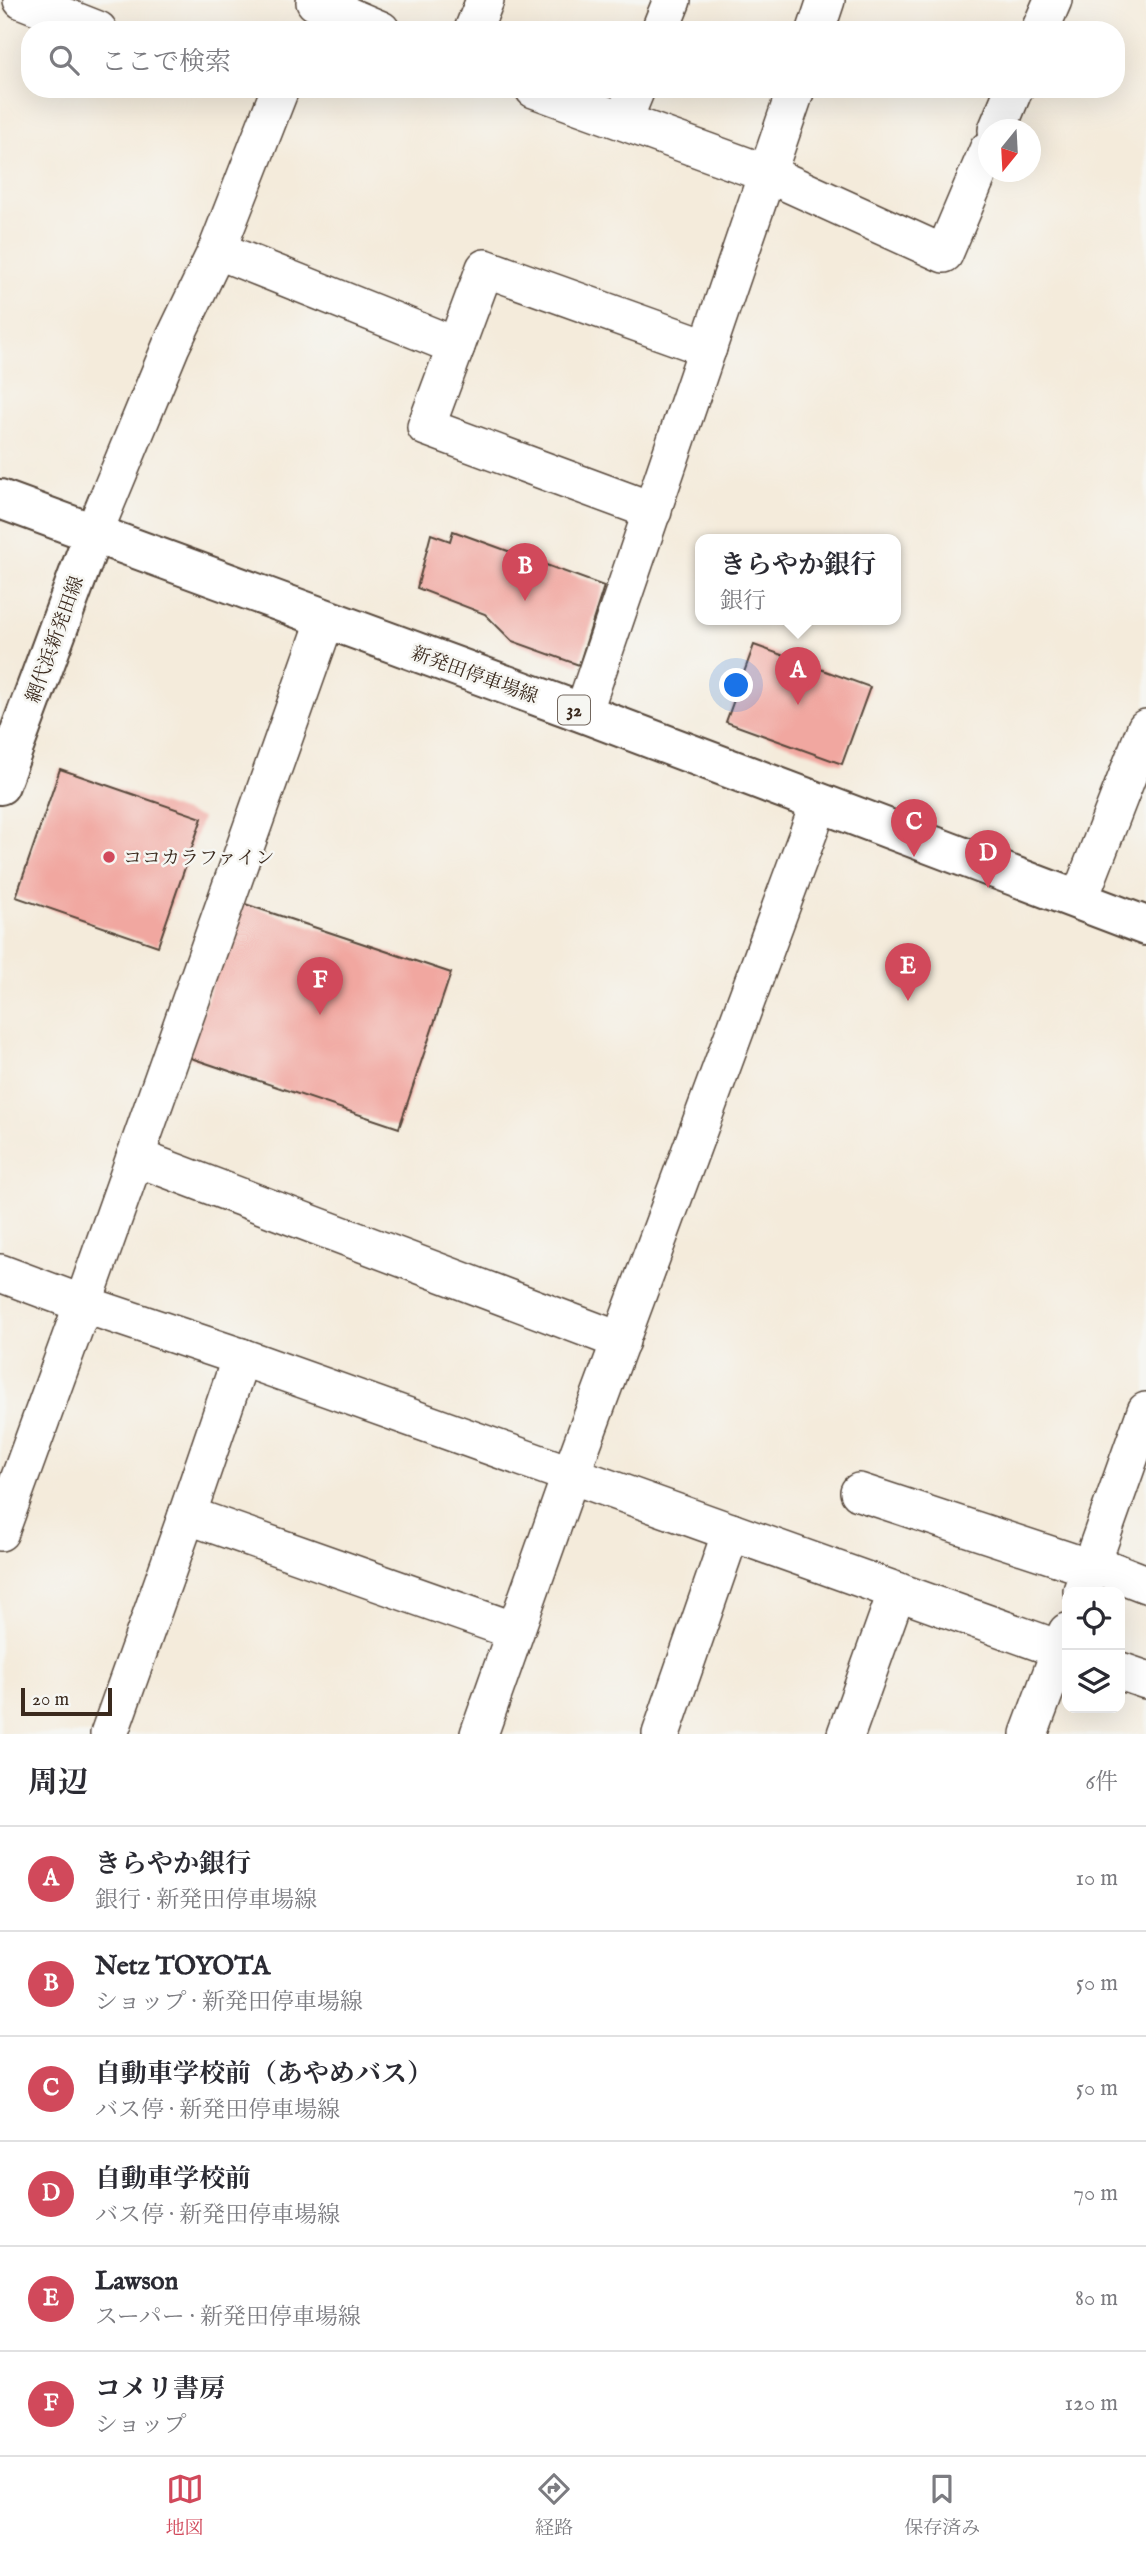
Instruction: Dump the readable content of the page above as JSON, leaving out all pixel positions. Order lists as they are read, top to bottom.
{
  "streets": {
    "main road": ["網代浜新発田線", "新発田停車場線", "32"]
  },
  "crossings": [
    ["網代浜新発田線", "新発田停車場線"]
  ],
  "places": ["ココカラファイン"],
  "scale_bar": "20 m",
  "north": "bottom",
  "page": {
    "search": "ここで検索",
    "popup": ["きらやか銀行", "銀行"],
    "pins": [
      "B",
      "A",
      "C",
      "D",
      "E",
      "F"
    ],
    "scale": "20 m",
    "heading": ["周辺", "6件"],
    "list": [
      {
        "mark": "A",
        "name": "きらやか銀行",
        "note": "銀行 · 新発田停車場線",
        "value": "10 m"
      },
      {
        "mark": "B",
        "name": "Netz TOYOTA",
        "note": "ショップ · 新発田停車場線",
        "value": "50 m"
      },
      {
        "mark": "C",
        "name": "自動車学校前（あやめバス）",
        "note": "バス停 · 新発田停車場線",
        "value": "50 m"
      },
      {
        "mark": "D",
        "name": "自動車学校前",
        "note": "バス停 · 新発田停車場線",
        "value": "70 m"
      },
      {
        "mark": "E",
        "name": "Lawson",
        "note": "スーパー · 新発田停車場線",
        "value": "80 m"
      },
      {
        "mark": "F",
        "name": "コメリ書房",
        "note": "ショップ",
        "value": "120 m"
      }
    ],
    "nav": ["地図", "経路", "保存済み"]
  }
}
